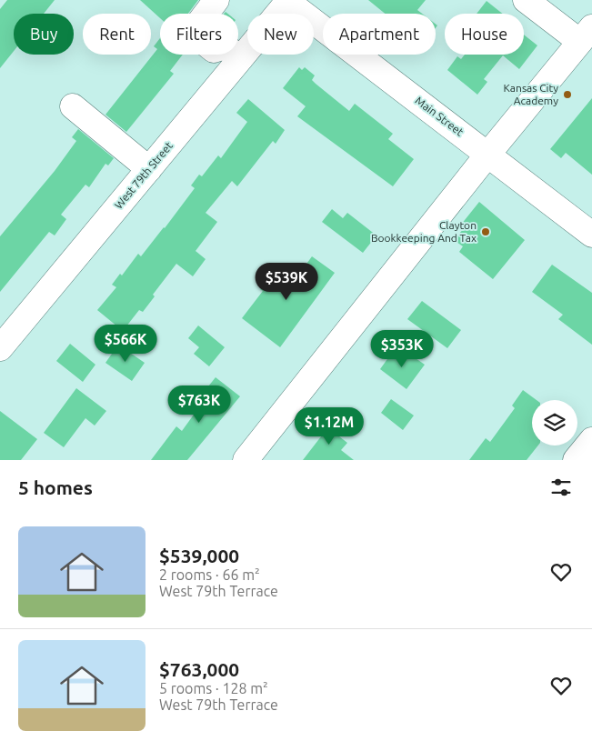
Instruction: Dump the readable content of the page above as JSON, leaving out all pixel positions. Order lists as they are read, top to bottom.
{
  "streets": {
    "street": ["Main Street", "West 79th Street"]
  },
  "crossings": [
    ["Main Street", "West 79th Street"]
  ],
  "places": ["Kansas City Academy", "Clayton Bookkeeping And Tax"],
  "page": {
    "chip": [
      "Buy",
      "Rent",
      "Filters",
      "New",
      "Apartment",
      "House"
    ],
    "price": [
      "$539K",
      "$566K",
      "$353K",
      "$763K",
      "$1.12M"
    ],
    "heading": "5 homes",
    "list": [
      {
        "name": "$539,000",
        "note": "2 rooms · 66 m² · West 79th Terrace"
      },
      {
        "name": "$763,000",
        "note": "5 rooms · 128 m² · West 79th Terrace"
      }
    ]
  }
}
